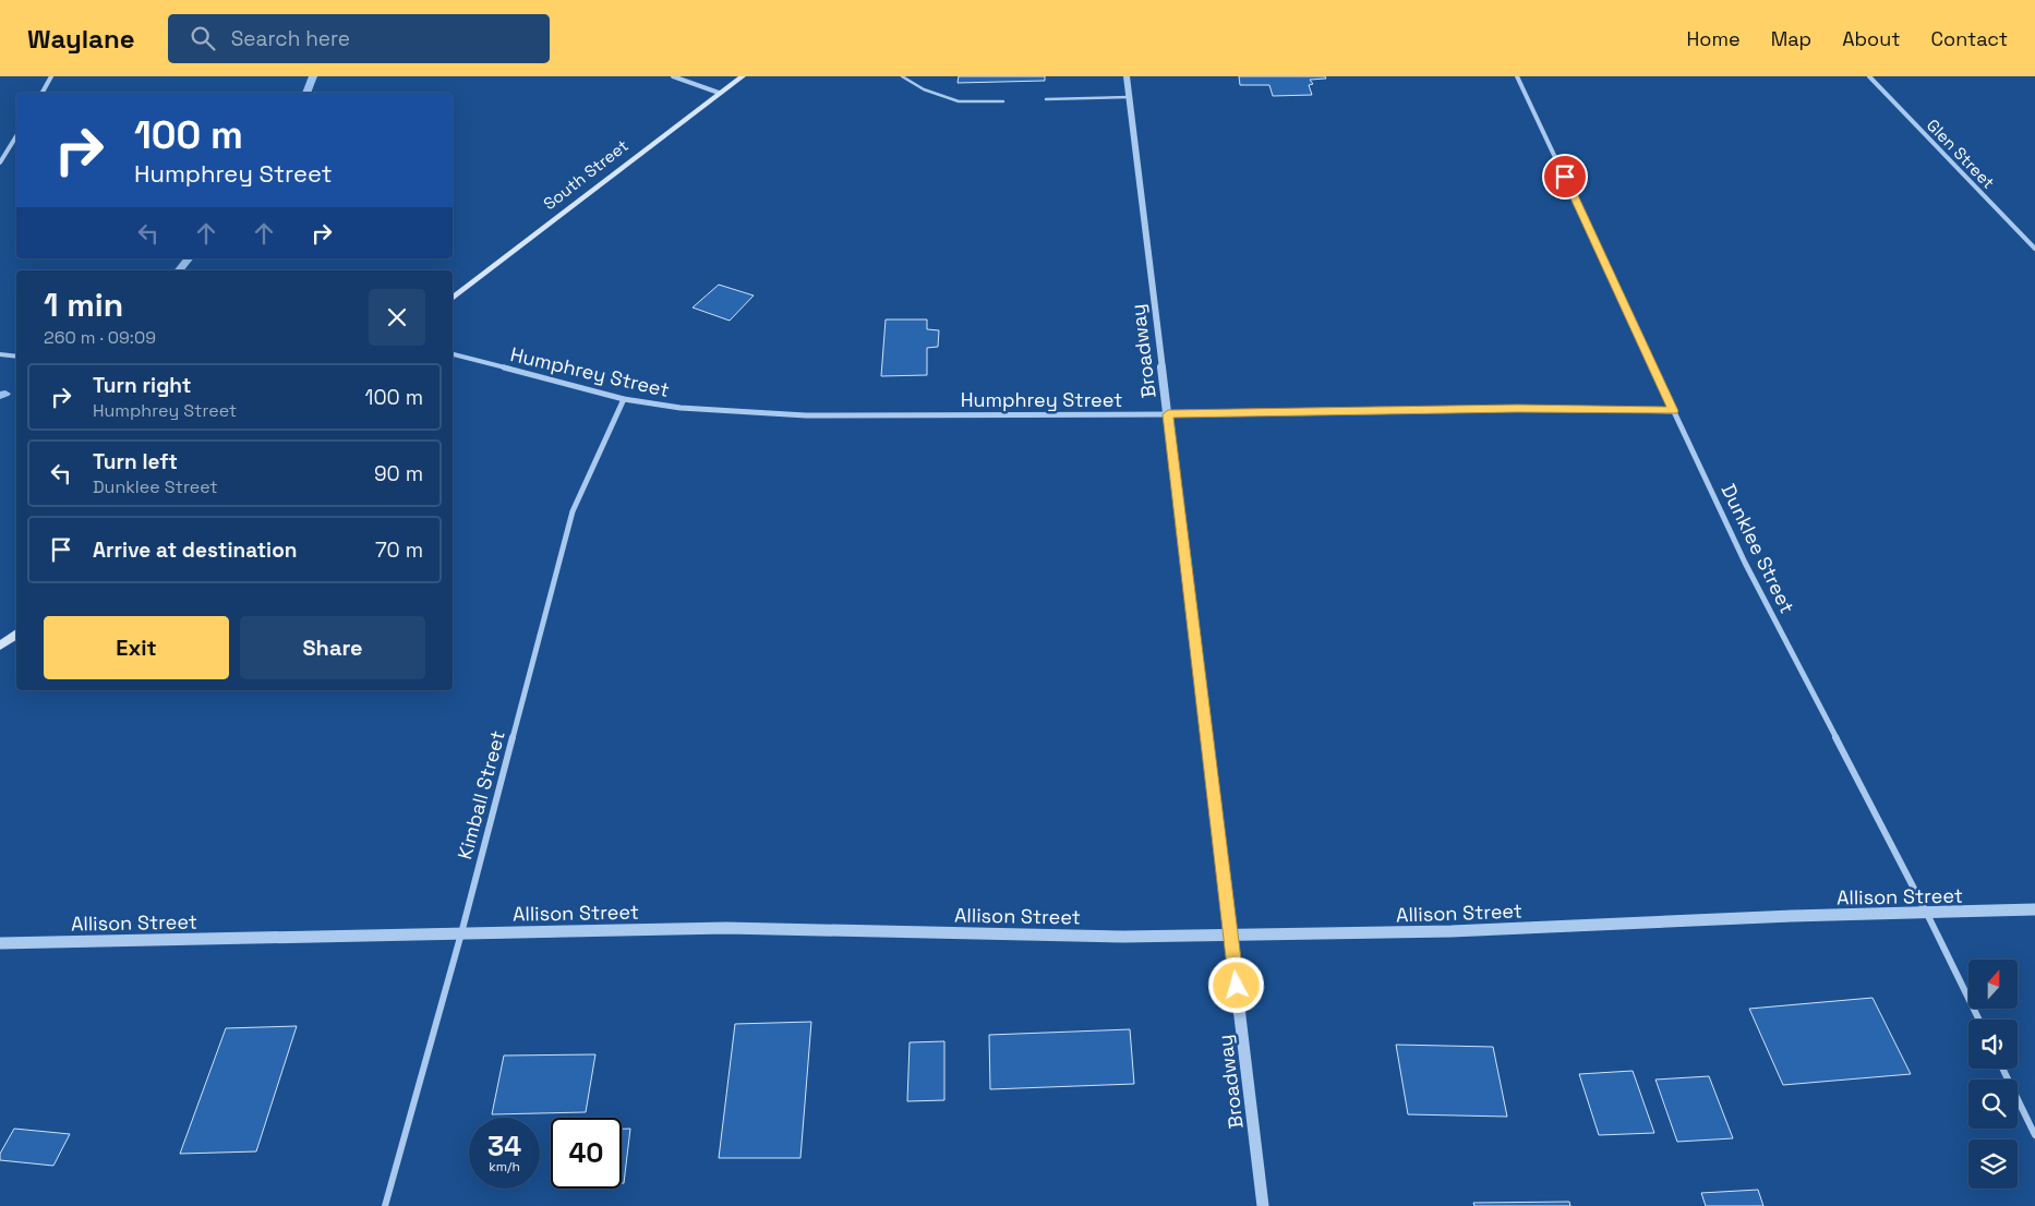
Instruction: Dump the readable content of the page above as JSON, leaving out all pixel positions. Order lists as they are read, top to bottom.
{
  "streets": {
    "main road": ["South Street"],
    "street": [
      "Glen Street",
      "Broadway",
      "Humphrey Street",
      "Dunklee Street",
      "Kimball Street",
      "Allison Street"
    ]
  },
  "crossings": [
    ["Broadway", "Humphrey Street"],
    ["Broadway", "Allison Street"],
    ["Humphrey Street", "Dunklee Street"],
    ["Humphrey Street", "Kimball Street"],
    ["Dunklee Street", "Allison Street"],
    ["Kimball Street", "Allison Street"]
  ],
  "north": "top",
  "page": {
    "header": "Waylane",
    "search": "Search here",
    "nav": [
      "Home",
      "Map",
      "About",
      "Contact"
    ],
    "turn": ["100 m", "Humphrey Street"],
    "heading": ["1 min", "260 m · 09:09"],
    "list": [
      {
        "name": "Turn right",
        "note": "Humphrey Street",
        "value": "100 m"
      },
      {
        "name": "Turn left",
        "note": "Dunklee Street",
        "value": "90 m"
      },
      {
        "name": "Arrive at destination",
        "value": "70 m"
      }
    ],
    "buttons": ["Exit", "Share"],
    "speed": "34 km/h",
    "limit": "40"
  }
}
